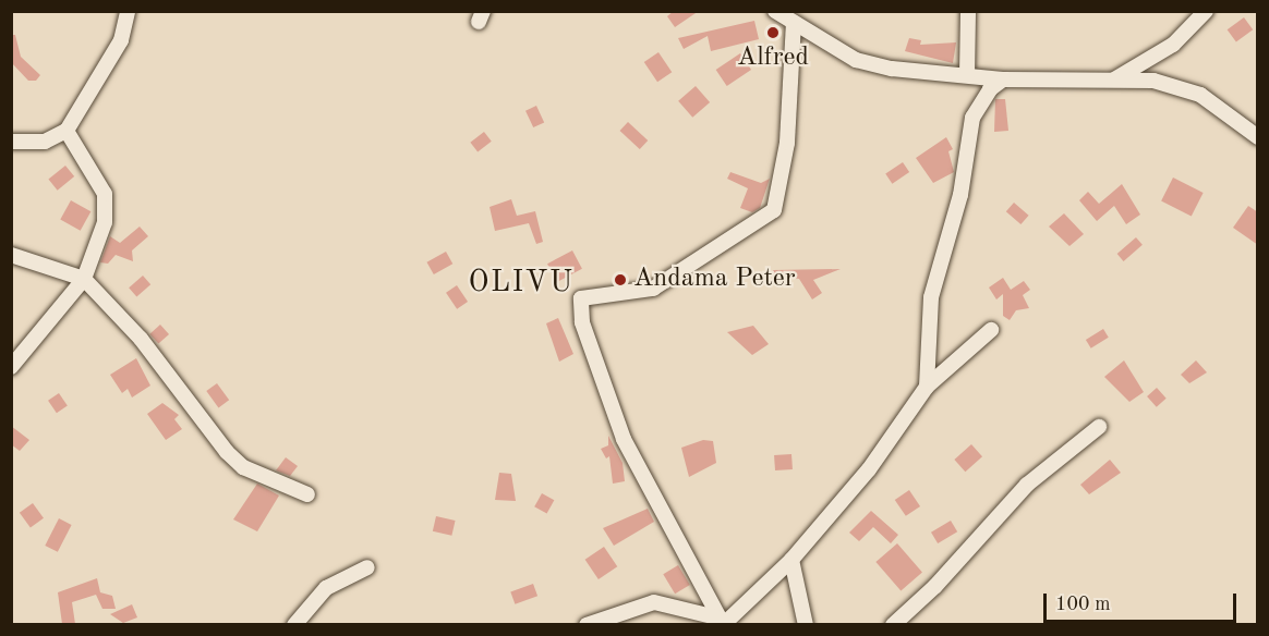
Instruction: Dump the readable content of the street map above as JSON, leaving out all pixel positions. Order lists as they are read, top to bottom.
{
  "districts": ["OLIVU"],
  "places": ["Alfred", "Andama Peter"],
  "scale_bar": "100 m"
}
